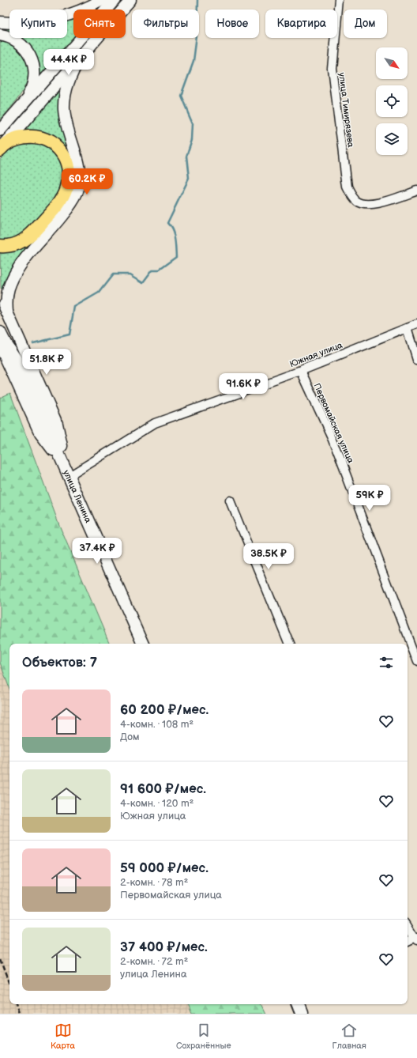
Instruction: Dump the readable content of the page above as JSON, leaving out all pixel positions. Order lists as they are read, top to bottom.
{
  "streets": {
    "street": [
      "улица Тимирязева",
      "Южная улица",
      "Первомайская улица",
      "улица Ленина"
    ]
  },
  "crossings": [
    ["Южная улица", "Первомайская улица"],
    ["Южная улица", "улица Ленина"]
  ],
  "north": "bottom right",
  "page": {
    "chip": [
      "Купить",
      "Снять",
      "Фильтры",
      "Новое",
      "Квартира",
      "Дом"
    ],
    "price": [
      "44.4K ₽",
      "60.2K ₽",
      "51.8K ₽",
      "91.6K ₽",
      "59K ₽",
      "37.4K ₽",
      "38.5K ₽"
    ],
    "heading": "Объектов: 7",
    "list": [
      {
        "name": "60 200 ₽/мес.",
        "note": "4-комн. · 108 m² · Дом"
      },
      {
        "name": "91 600 ₽/мес.",
        "note": "4-комн. · 120 m² · Южная улица"
      },
      {
        "name": "59 000 ₽/мес.",
        "note": "2-комн. · 78 m² · Первомайская улица"
      },
      {
        "name": "37 400 ₽/мес.",
        "note": "2-комн. · 72 m² · улица Ленина"
      }
    ],
    "tabs": ["Карта", "Сохранённые", "Главная"]
  }
}
